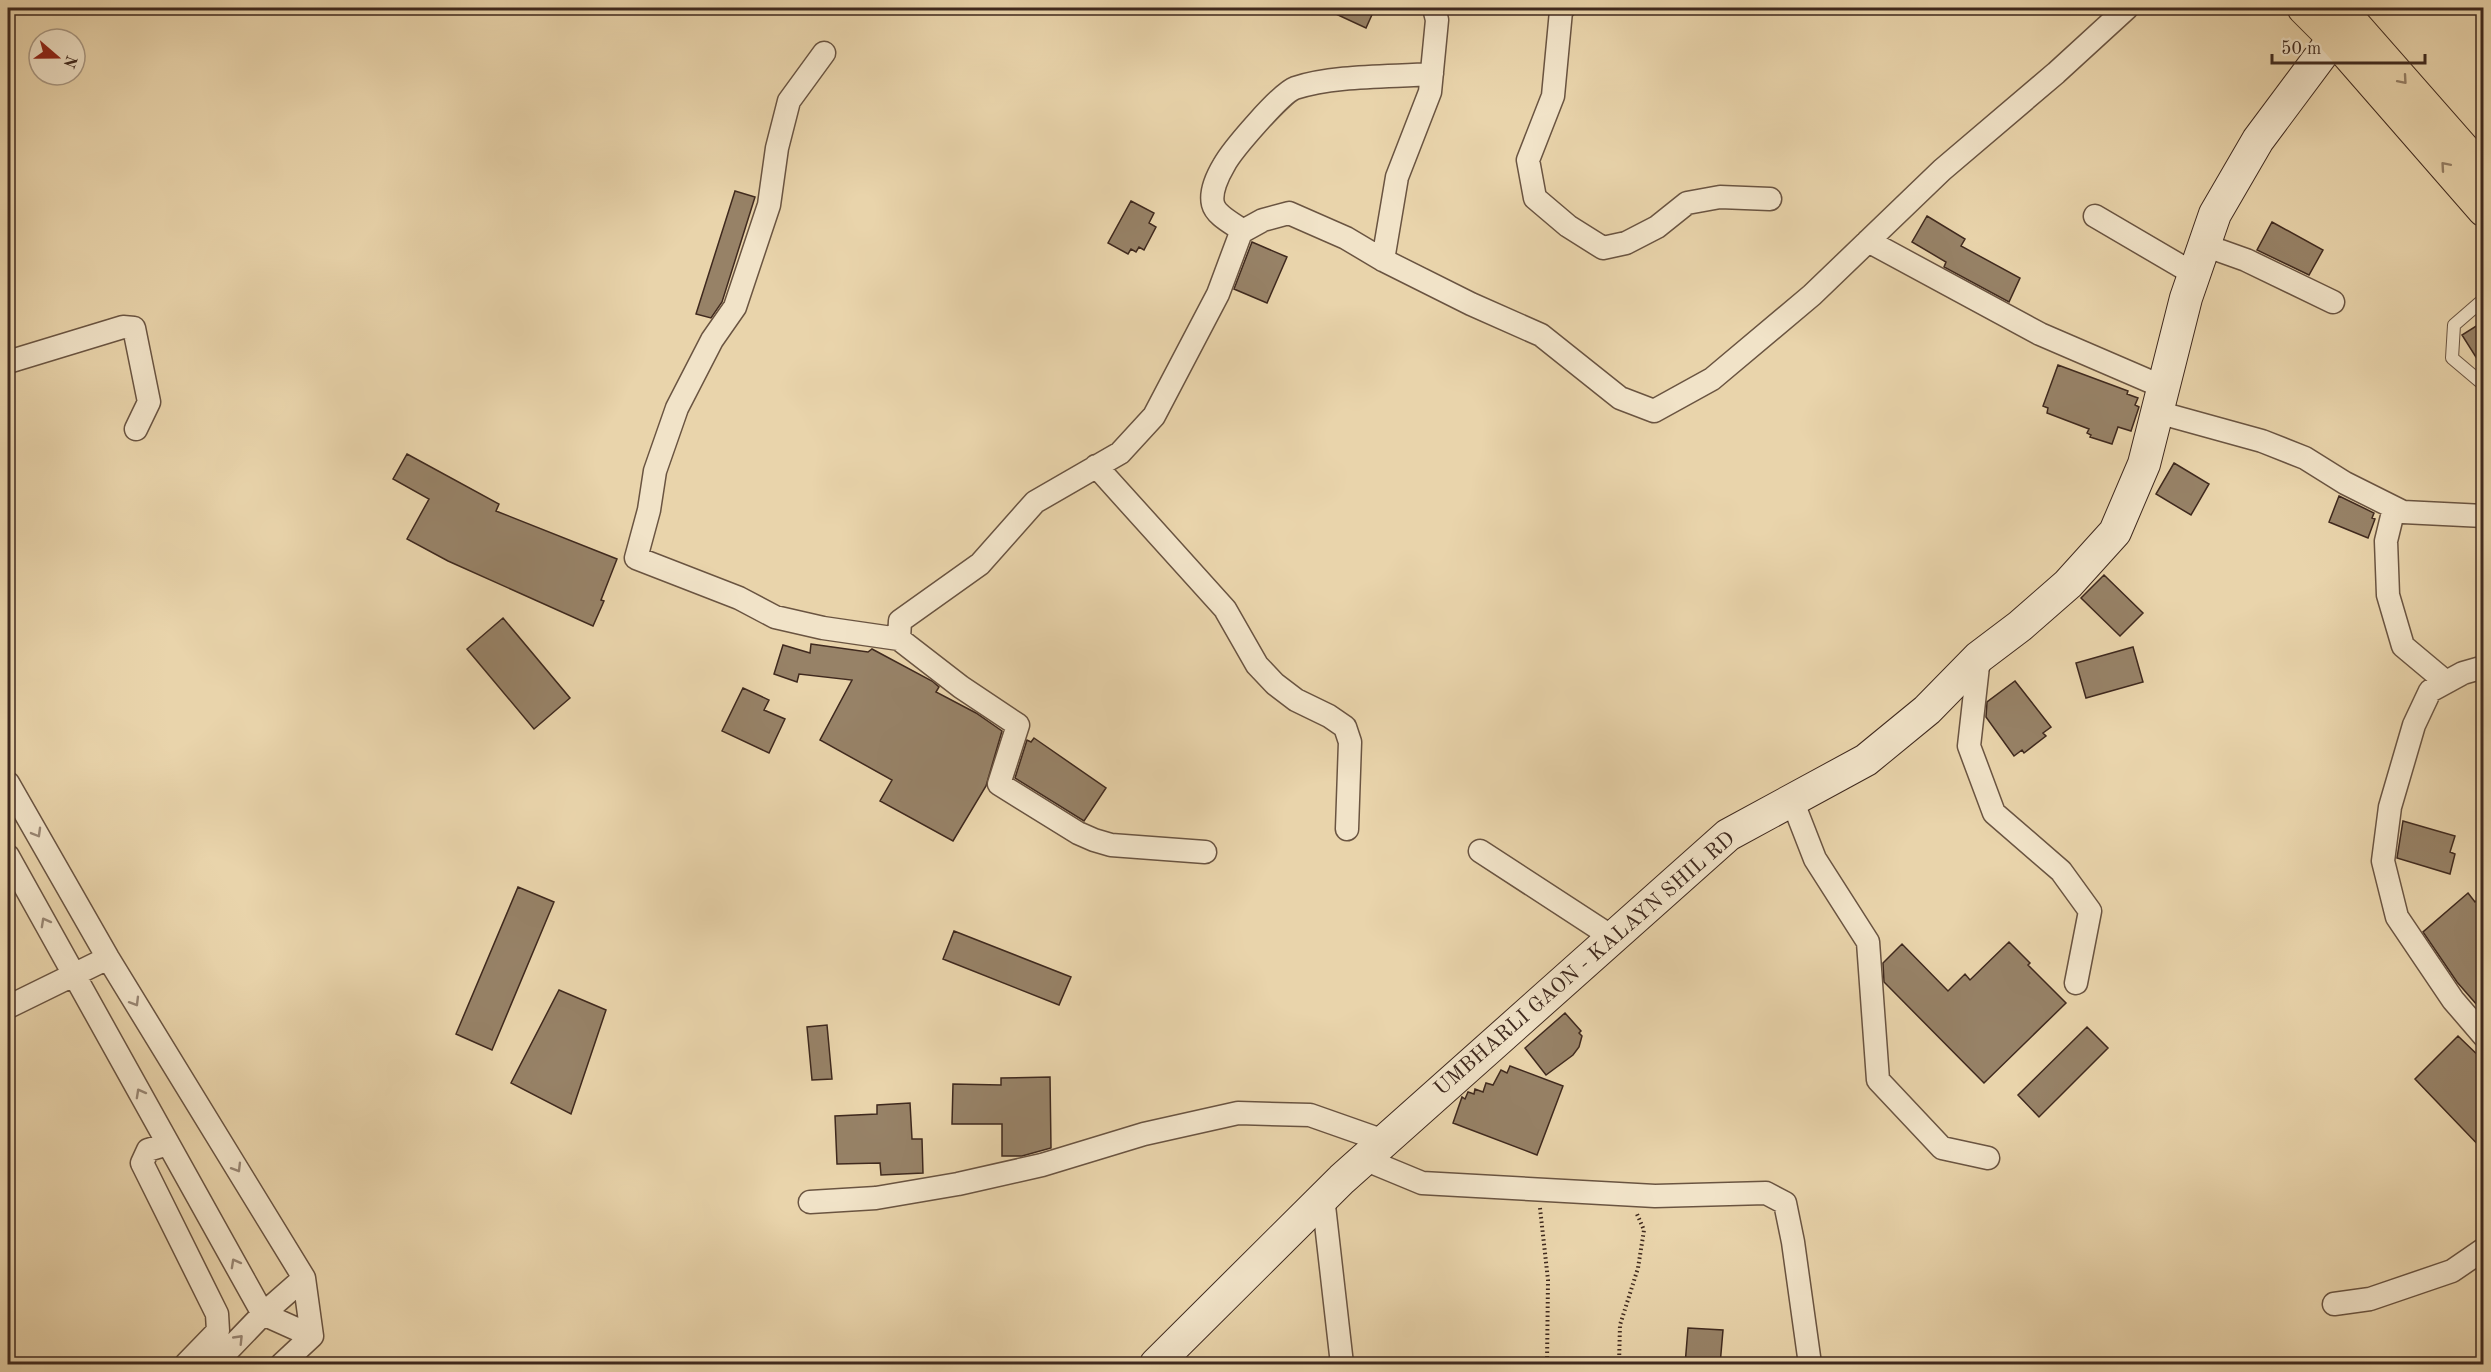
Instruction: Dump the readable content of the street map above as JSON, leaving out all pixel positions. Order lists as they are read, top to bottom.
{
  "streets": {
    "street": ["UMBHARLI GAON - KALAYN SHIL RD"]
  },
  "scale_bar": "50 m",
  "north": "right"
}
